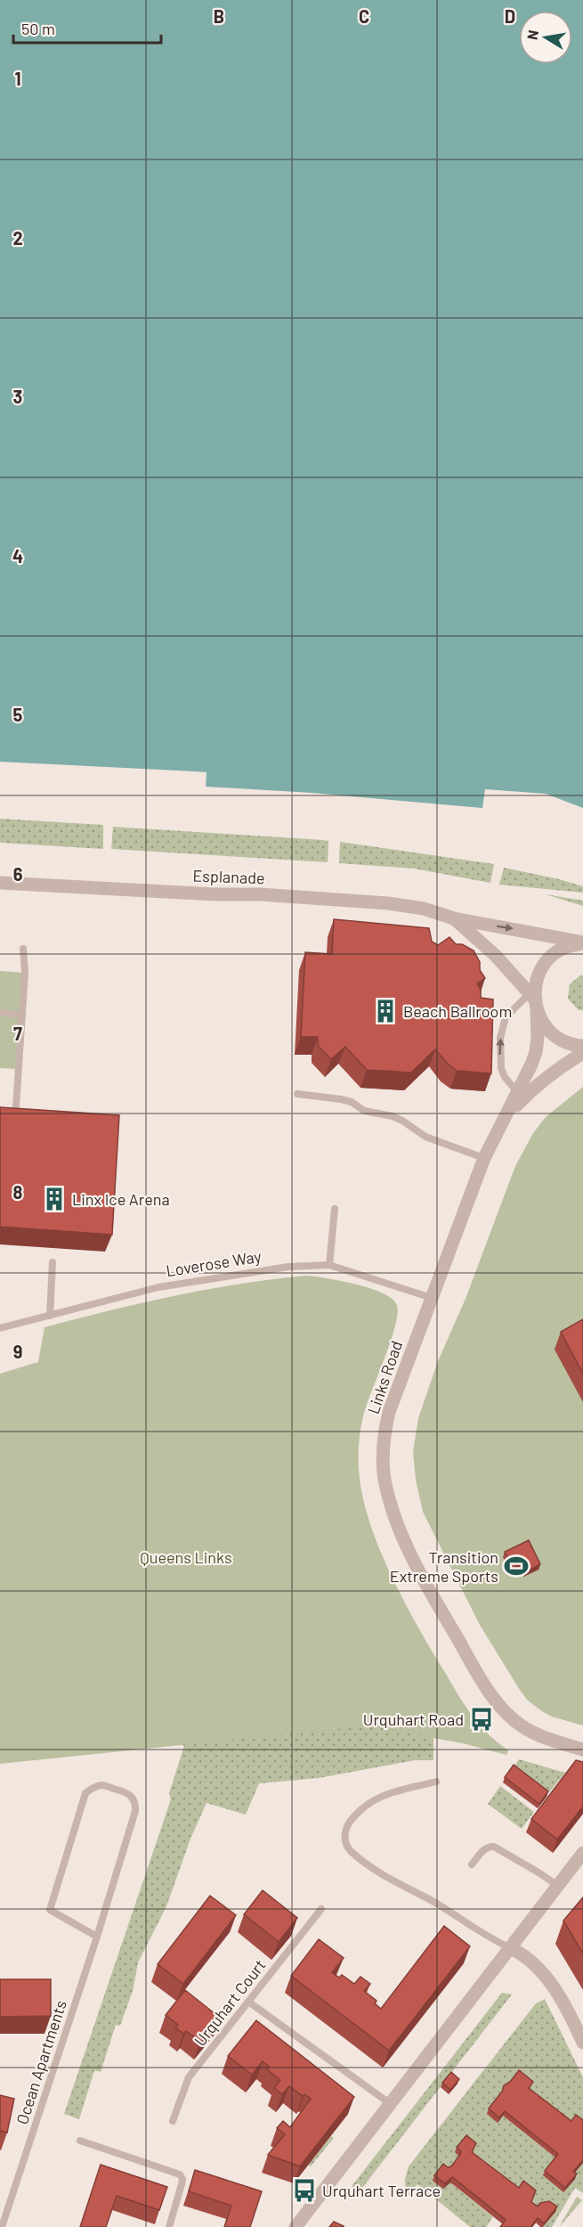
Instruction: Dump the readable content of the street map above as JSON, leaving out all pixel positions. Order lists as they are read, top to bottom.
{
  "streets": {
    "street": ["Esplanade", "Links Road"],
    "lane": ["Loverose Way", "Urquhart Court", "Ocean Apartments"]
  },
  "crossings": [
    ["Esplanade", "Links Road"],
    ["Loverose Way", "Links Road"]
  ],
  "parks": ["Queens Links"],
  "places": {
    "building": ["Beach Ballroom", "Linx Ice Arena"],
    "sports": ["Transition Extreme Sports"],
    "bus stop": ["Urquhart Road", "Urquhart Terrace"]
  },
  "scale_bar": "50 m",
  "north": "left",
  "grid": {
    "columns": ["B", "C", "D"],
    "rows": [
      "1",
      "2",
      "3",
      "4",
      "5",
      "6",
      "7",
      "8",
      "9"
    ]
  }
}
